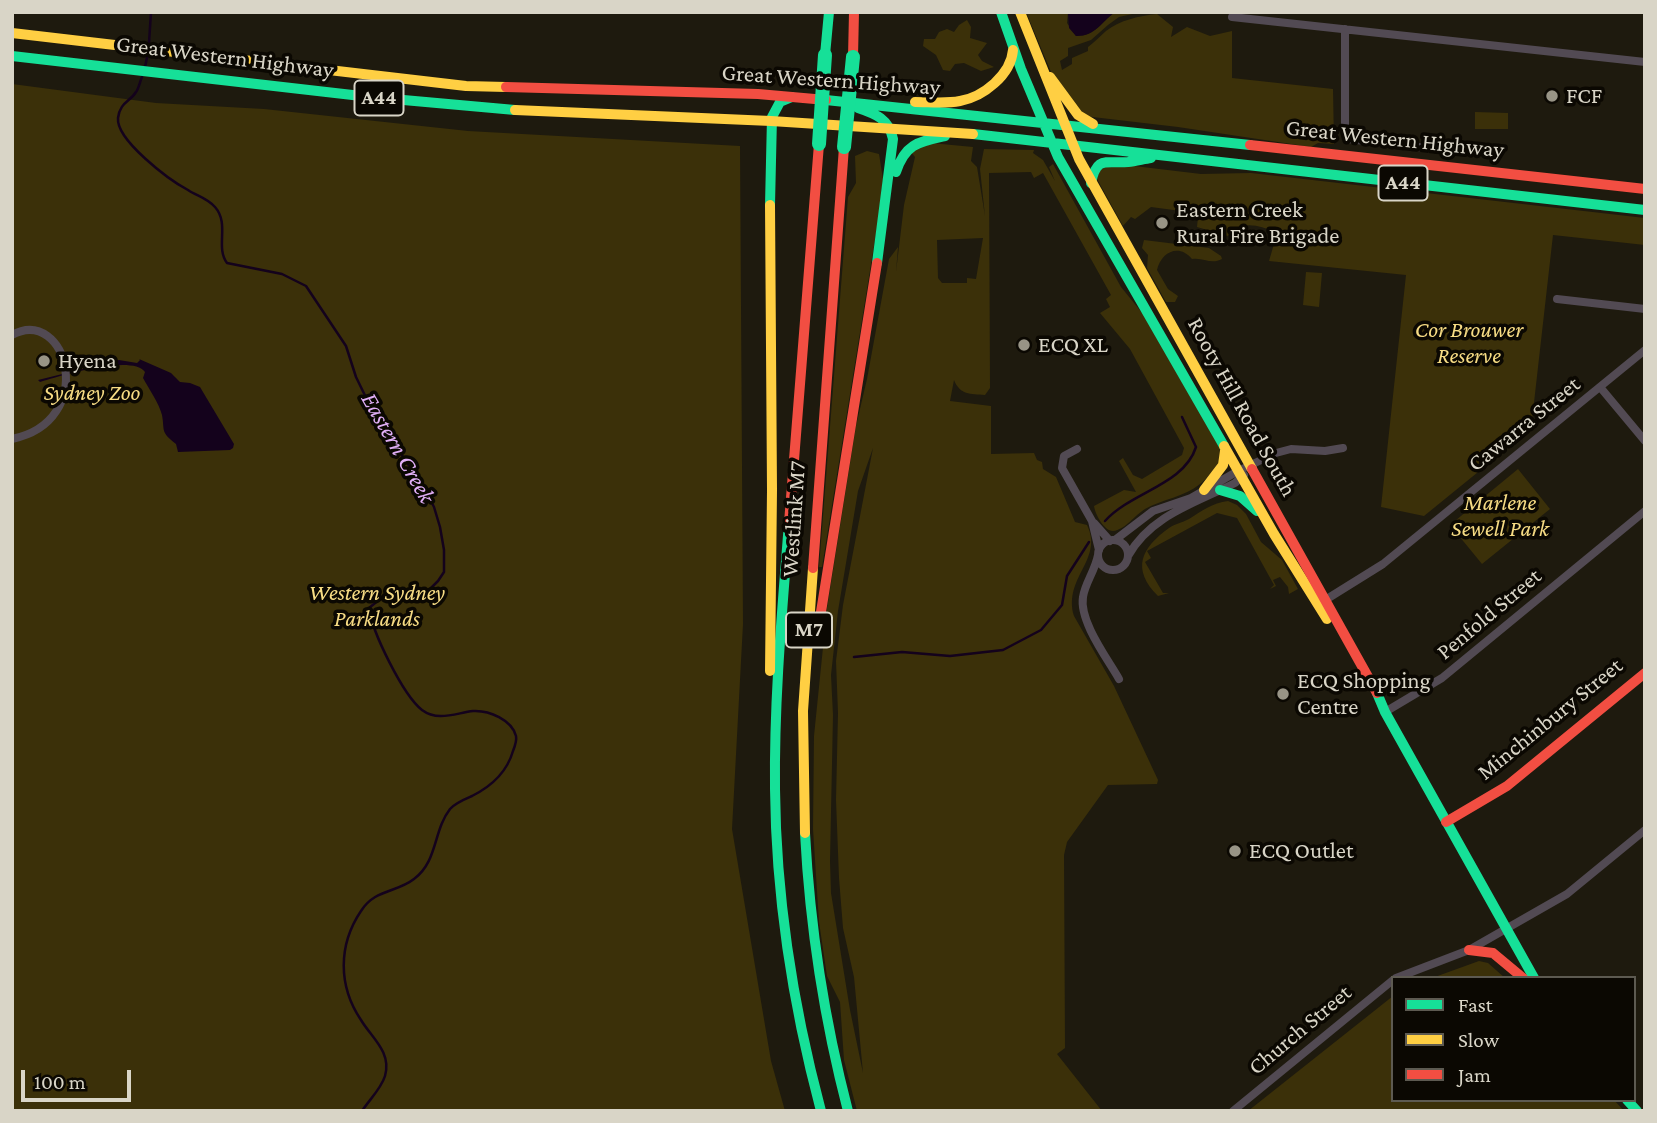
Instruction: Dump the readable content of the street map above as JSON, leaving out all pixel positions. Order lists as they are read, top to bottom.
{
  "streets": {
    "main road": [
      "Great Western Highway",
      "A44",
      "Rooty Hill Road South",
      "Westlink M7",
      "M7",
      "Minchinbury Street"
    ],
    "street": ["Cawarra Street", "Penfold Street", "Church Street"]
  },
  "crossings": [
    ["Great Western Highway", "Rooty Hill Road South"],
    ["Great Western Highway", "M7"],
    ["Rooty Hill Road South", "Cawarra Street"],
    ["Rooty Hill Road South", "Penfold Street"],
    ["Rooty Hill Road South", "Minchinbury Street"],
    ["Rooty Hill Road South", "Church Street"],
    ["Westlink M7", "M7"]
  ],
  "water": ["Eastern Creek"],
  "parks": [
    "Cor Brouwer Reserve",
    "Sydney Zoo",
    "Marlene Sewell Park",
    "Western Sydney Parklands"
  ],
  "places": [
    "FCF",
    "Eastern Creek Rural Fire Brigade",
    "ECQ XL",
    "Hyena",
    "ECQ Shopping Centre",
    "ECQ Outlet"
  ],
  "legend": ["Fast", "Slow", "Jam"],
  "scale_bar": "100 m"
}
